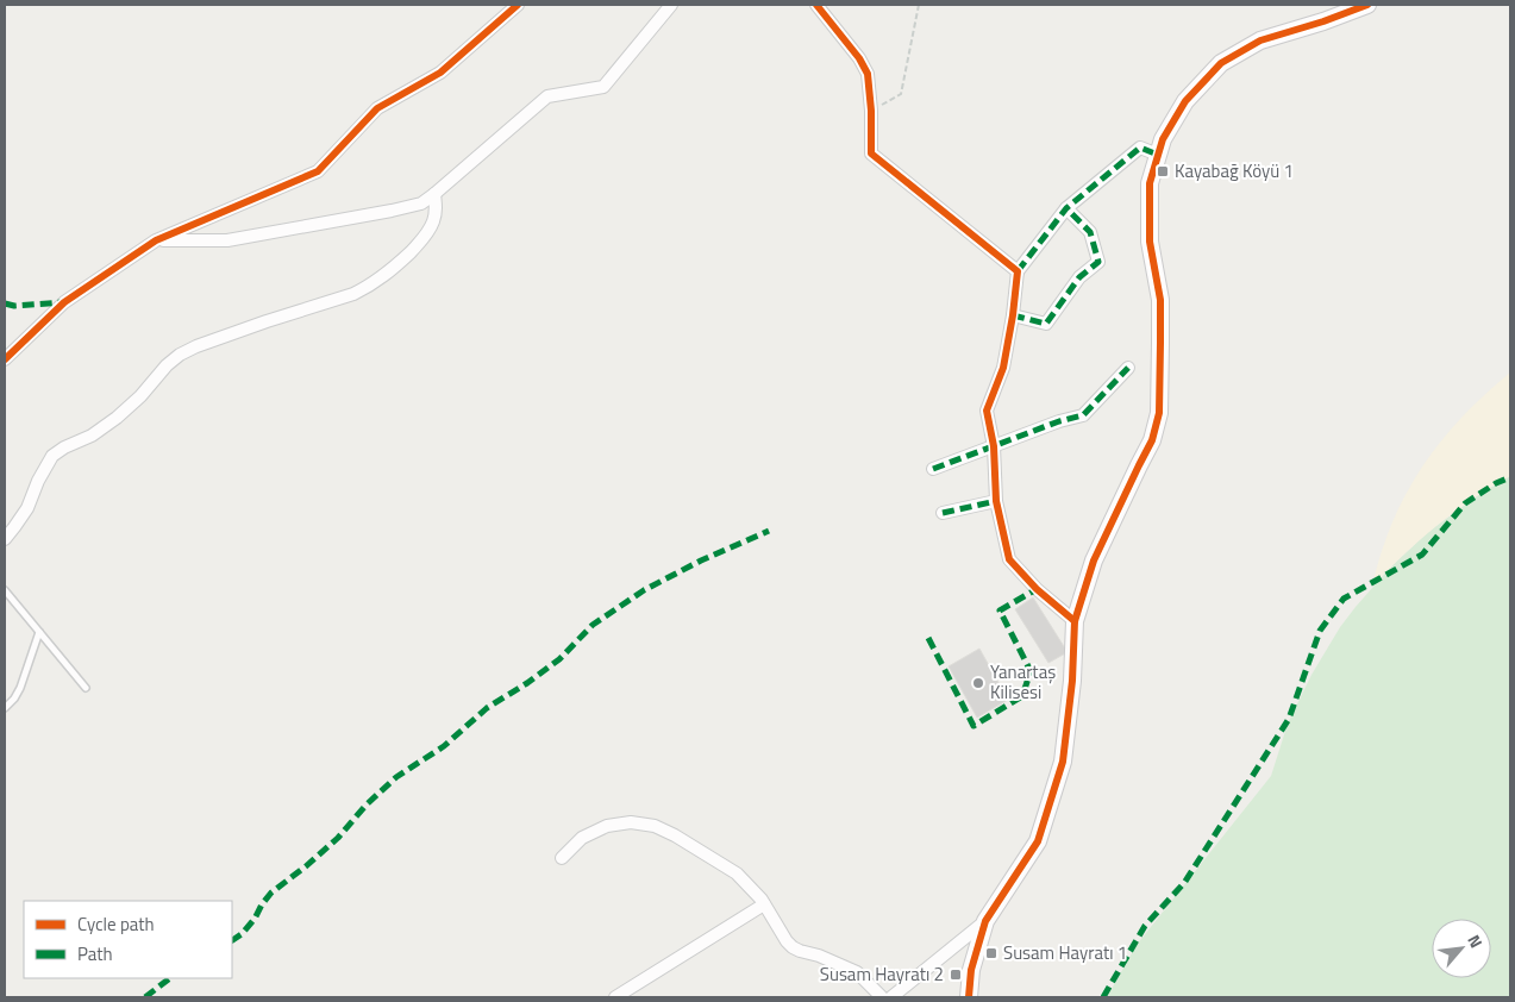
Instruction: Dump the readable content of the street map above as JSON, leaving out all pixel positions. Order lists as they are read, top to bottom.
{
  "places": {
    "transit": ["Kayabağ Köyü 1", "Susam Hayratı 1", "Susam Hayratı 2"],
    "other": ["Yanartaş Kilisesi"]
  },
  "legend": ["Cycle path", "Path"],
  "north": "top right"
}
